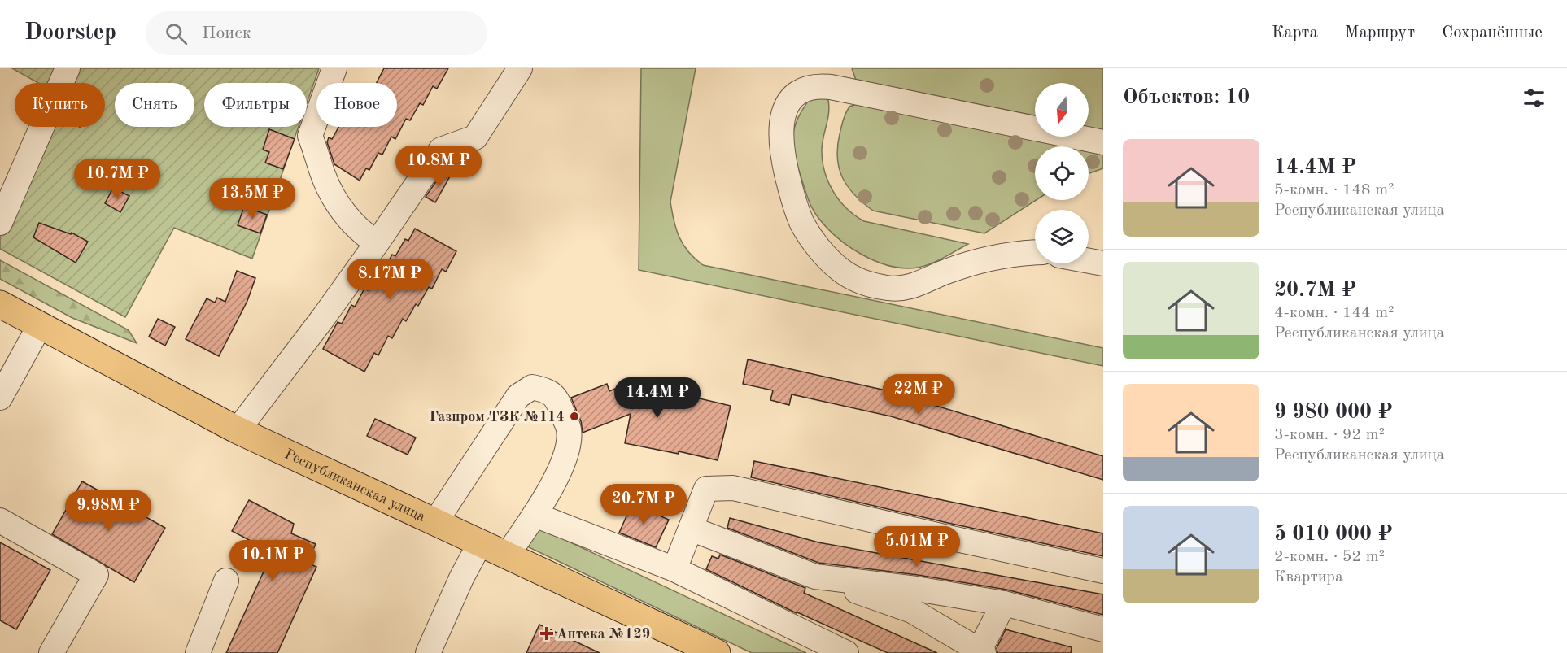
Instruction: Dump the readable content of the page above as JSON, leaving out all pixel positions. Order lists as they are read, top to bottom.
{
  "streets": {
    "main road": ["Республиканская улица"]
  },
  "places": {
    "other": ["Газпром ТЗК №114"],
    "health": ["Аптека №129"]
  },
  "north": "bottom",
  "page": {
    "header": "Doorstep",
    "search": "Поиск",
    "nav": ["Карта", "Маршрут", "Сохранённые"],
    "heading": "Объектов: 10",
    "chip": [
      "Купить",
      "Снять",
      "Фильтры",
      "Новое"
    ],
    "list": [
      {
        "name": "14.4M ₽",
        "note": "5-комн. · 148 m² · Республиканская улица"
      },
      {
        "name": "20.7M ₽",
        "note": "4-комн. · 144 m² · Республиканская улица"
      },
      {
        "name": "9 980 000 ₽",
        "note": "3-комн. · 92 m² · Республиканская улица"
      },
      {
        "name": "5 010 000 ₽",
        "note": "2-комн. · 52 m² · Квартира"
      }
    ],
    "price": [
      "10.8M ₽",
      "10.7M ₽",
      "13.5M ₽",
      "8.17M ₽",
      "22M ₽",
      "14.4M ₽",
      "20.7M ₽",
      "9.98M ₽",
      "5.01M ₽",
      "10.1M ₽"
    ]
  }
}
